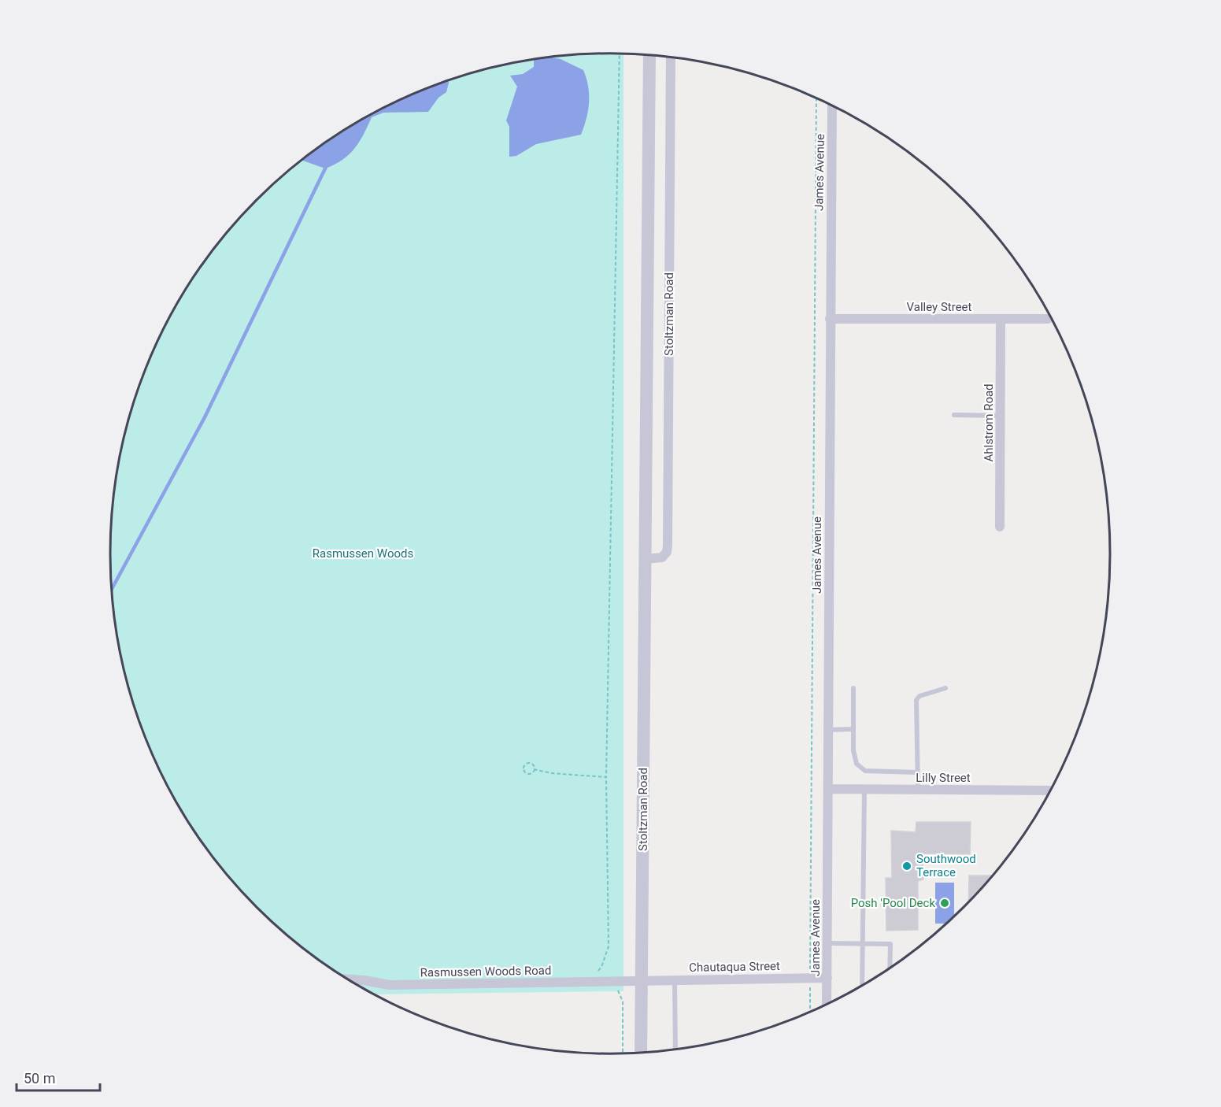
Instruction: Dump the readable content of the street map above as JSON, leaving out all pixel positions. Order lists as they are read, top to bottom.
{
  "streets": {
    "street": [
      "James Avenue",
      "Valley Street",
      "Stoltzman Road",
      "Ahlstrom Road",
      "Lilly Street",
      "Chautaqua Street",
      "Rasmussen Woods Road"
    ]
  },
  "crossings": [
    ["James Avenue", "Valley Street"],
    ["James Avenue", "Lilly Street"],
    ["James Avenue", "Chautaqua Street"],
    ["Valley Street", "Ahlstrom Road"],
    ["Stoltzman Road", "Chautaqua Street"],
    ["Stoltzman Road", "Rasmussen Woods Road"],
    ["Chautaqua Street", "Rasmussen Woods Road"]
  ],
  "parks": ["Rasmussen Woods"],
  "places": ["Southwood Terrace", "Posh 'Pool Deck"],
  "scale_bar": "50 m"
}
